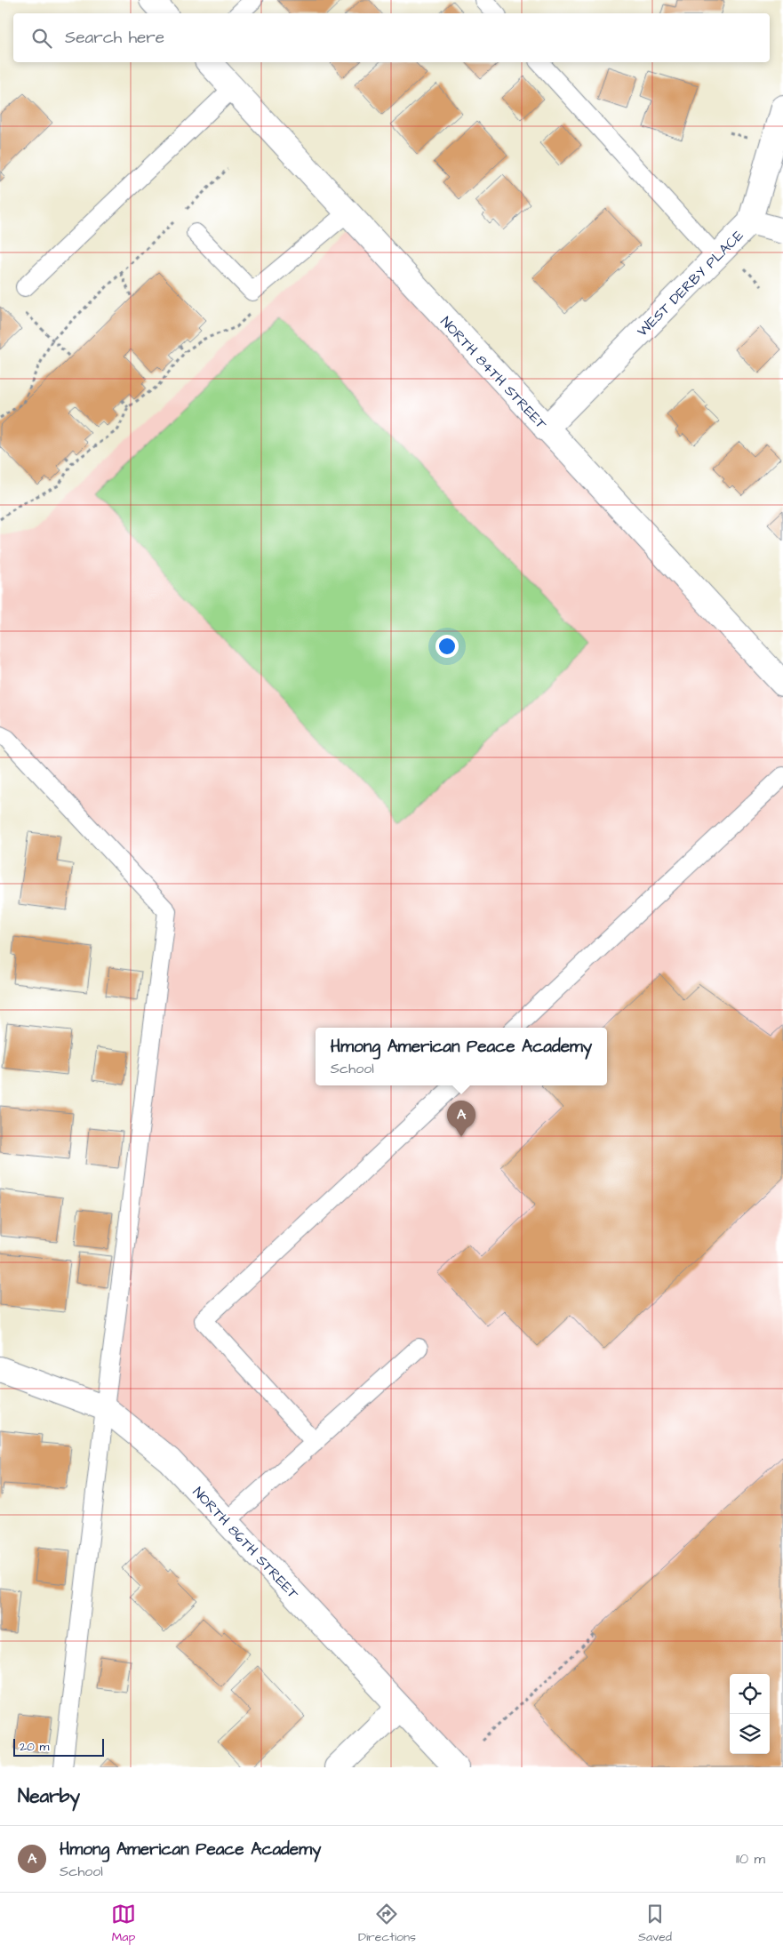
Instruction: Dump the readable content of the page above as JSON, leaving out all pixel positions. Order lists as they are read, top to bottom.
{
  "streets": {
    "street": ["WEST DERBY PLACE", "NORTH 84TH STREET", "NORTH 86TH STREET"]
  },
  "crossings": [
    ["WEST DERBY PLACE", "NORTH 84TH STREET"]
  ],
  "scale_bar": "20 m",
  "page": {
    "search": "Search here",
    "popup": ["Hmong American Peace Academy", "School"],
    "pins": "A",
    "scale": "20 m",
    "heading": "Nearby",
    "list": [
      {
        "mark": "A",
        "name": "Hmong American Peace Academy",
        "note": "School",
        "value": "110 m"
      }
    ],
    "nav": ["Map", "Directions", "Saved"]
  }
}
